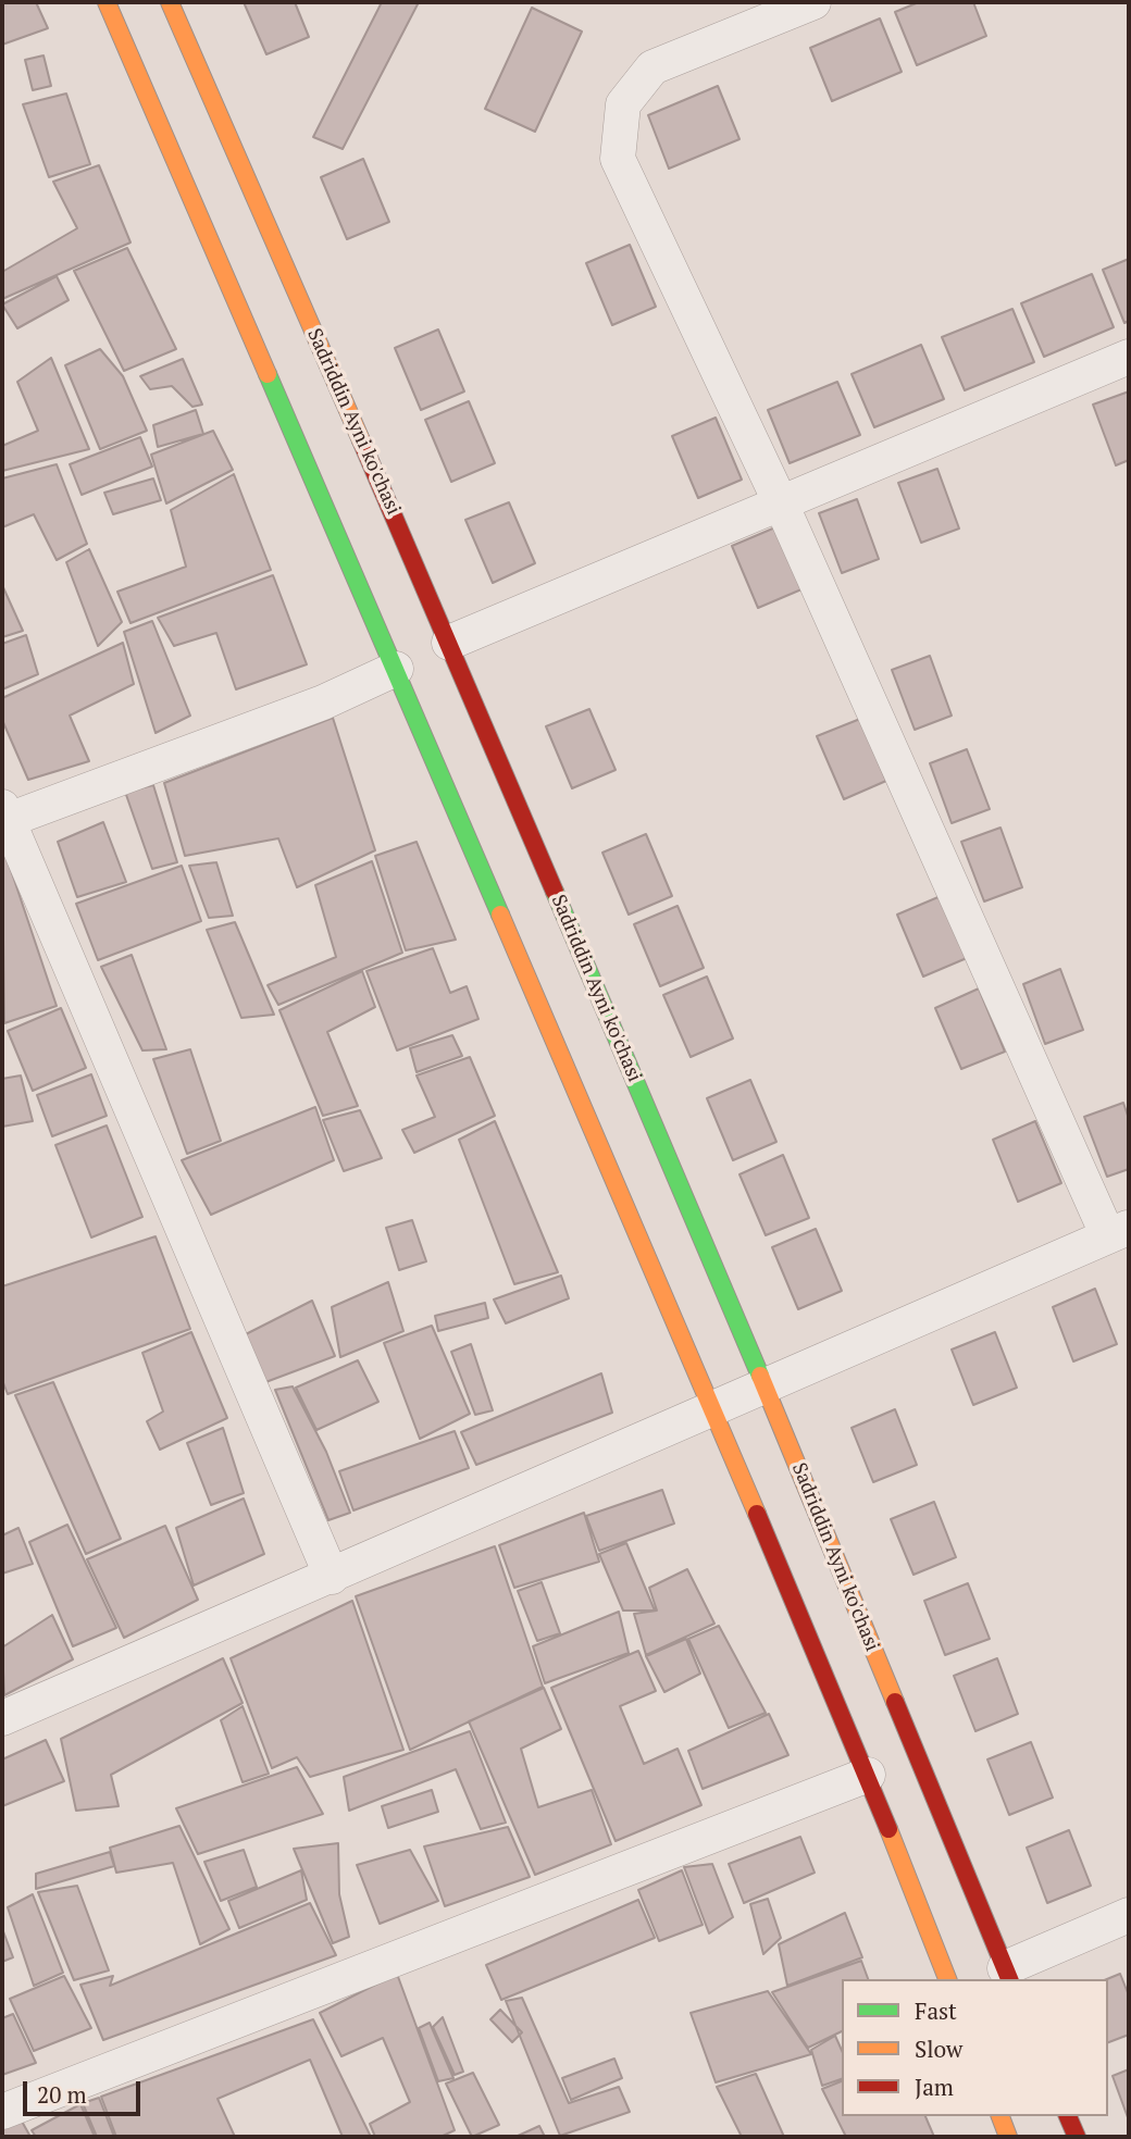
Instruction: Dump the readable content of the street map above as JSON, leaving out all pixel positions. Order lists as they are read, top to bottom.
{
  "streets": {
    "main road": ["Sadriddin Ayni ko'chasi"]
  },
  "legend": ["Fast", "Slow", "Jam"],
  "scale_bar": "20 m"
}
